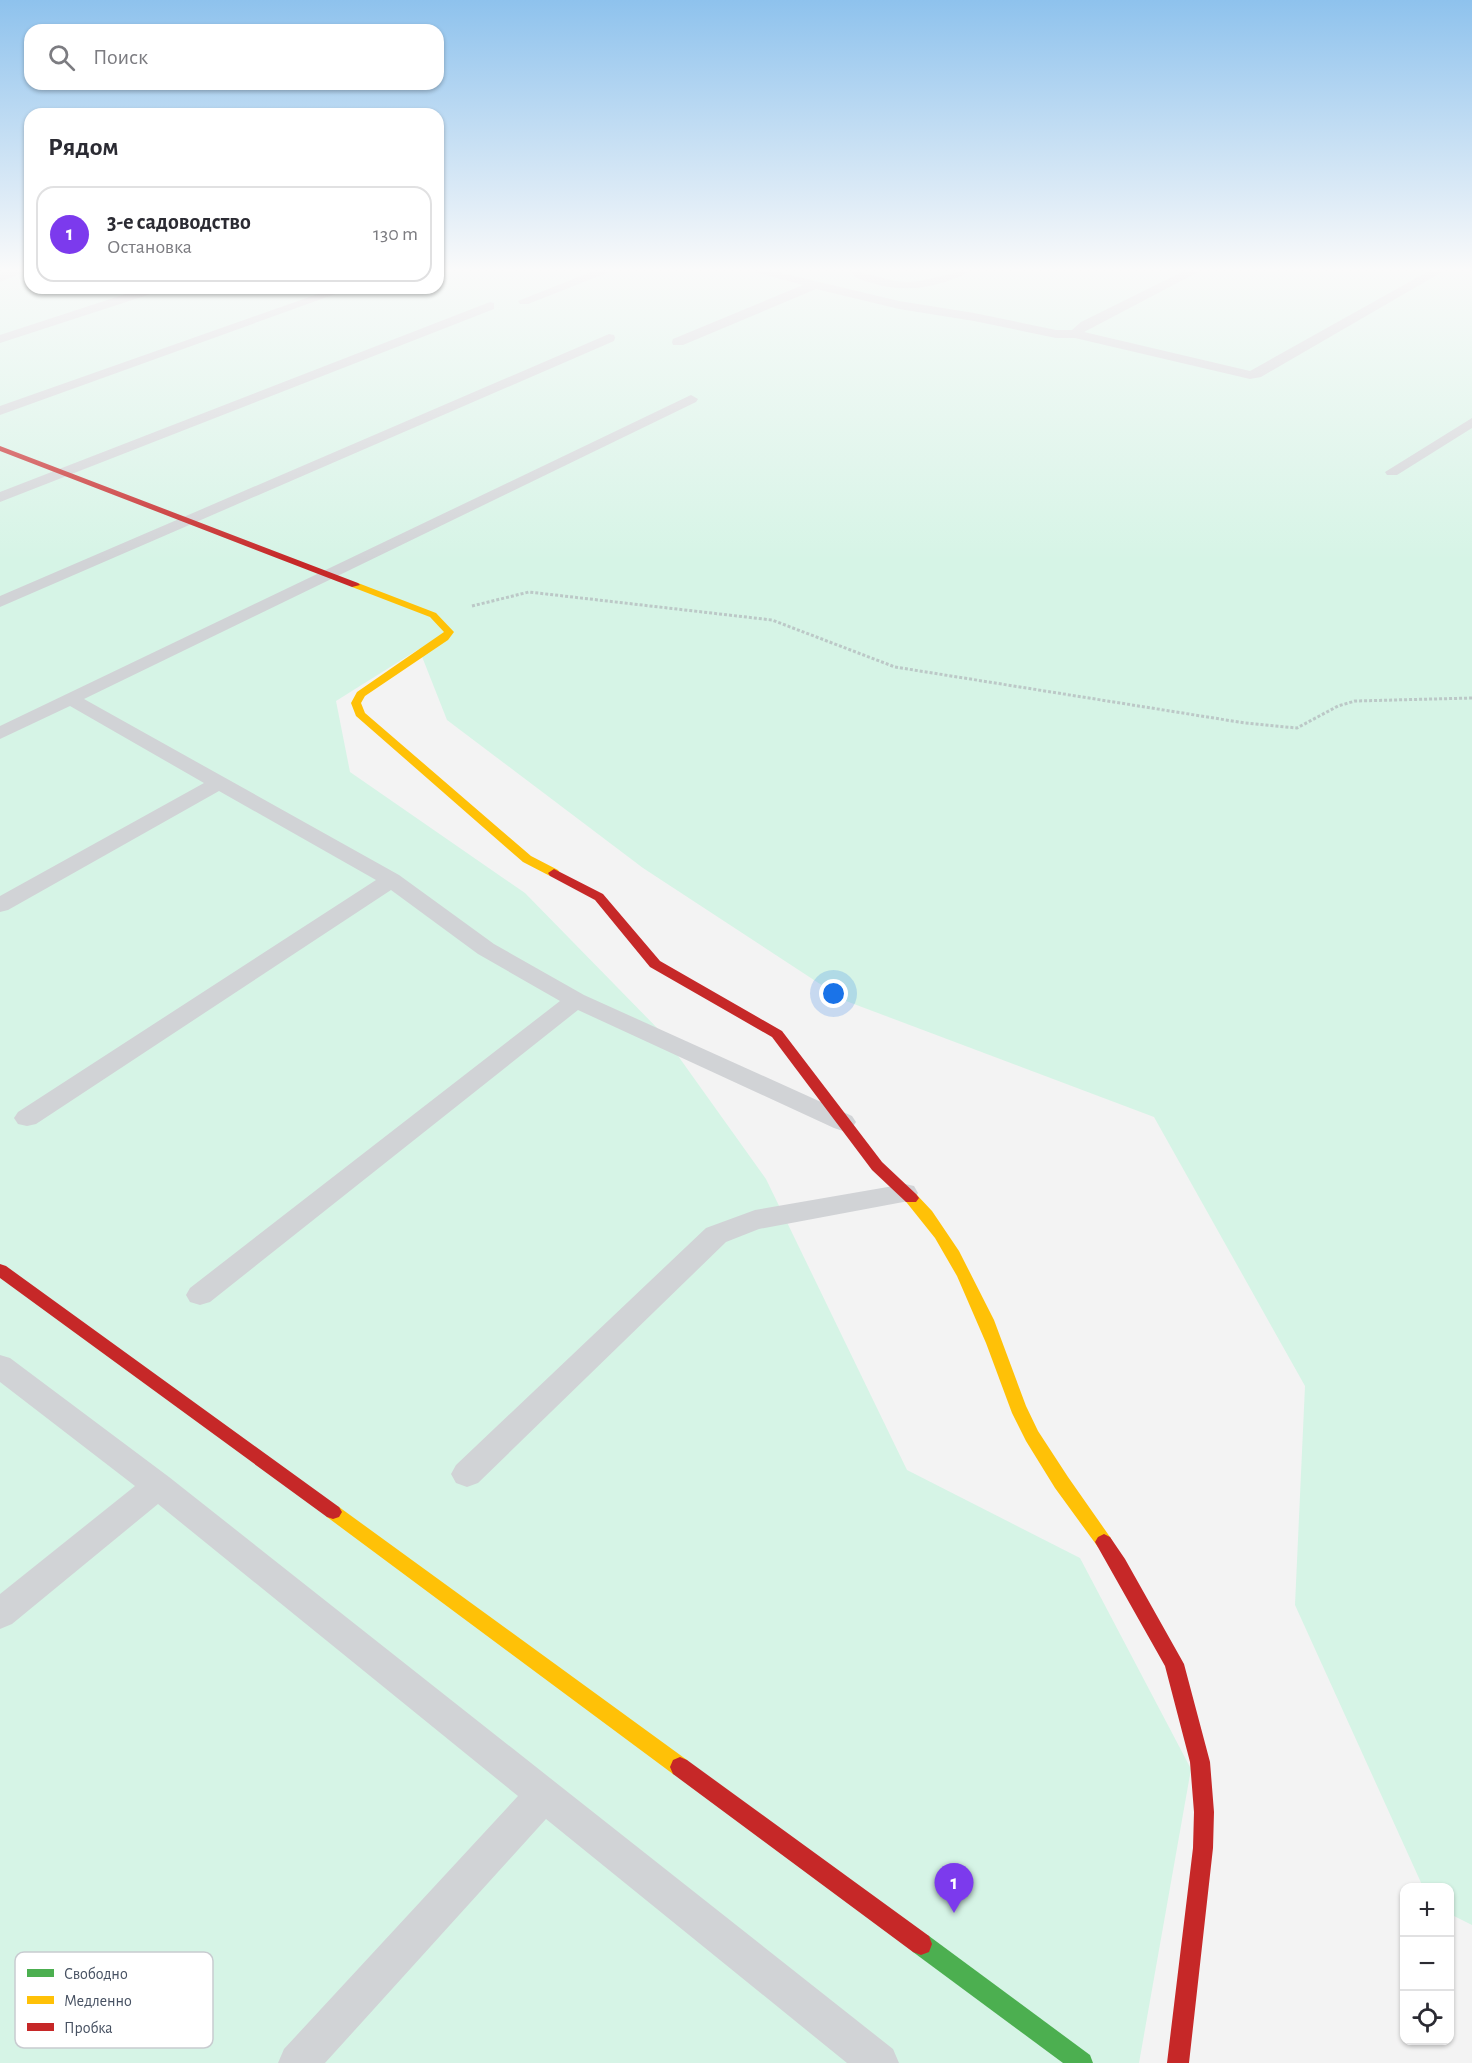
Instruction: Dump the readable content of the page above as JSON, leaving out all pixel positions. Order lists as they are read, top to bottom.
{
  "legend": ["Свободно", "Медленно", "Пробка"],
  "page": {
    "search": "Поиск",
    "heading": "Рядом",
    "list": [
      {
        "mark": "1",
        "name": "3-е садоводство",
        "note": "Остановка",
        "value": "130 m"
      }
    ],
    "pins": "1",
    "map_buttons": ["+", "−"]
  }
}
